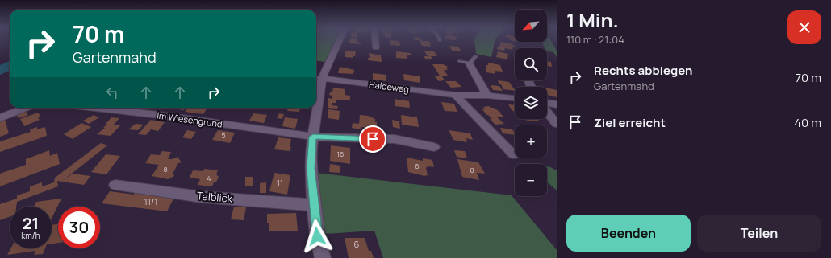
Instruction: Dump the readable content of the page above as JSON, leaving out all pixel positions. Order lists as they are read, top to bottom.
{
  "streets": {
    "street": ["Haldeweg", "Im Wiesengrund", "Talblick"]
  },
  "house_numbers": [
    "5",
    "16",
    "6",
    "8",
    "8",
    "4",
    "11",
    "11/1",
    "6"
  ],
  "north": "bottom left",
  "page": {
    "heading": ["1 Min.", "110 m · 21:04"],
    "map_buttons": ["+", "−"],
    "turn": ["70 m", "Gartenmahd"],
    "list": [
      {
        "name": "Rechts abbiegen",
        "note": "Gartenmahd",
        "value": "70 m"
      },
      {
        "name": "Ziel erreicht",
        "value": "40 m"
      }
    ],
    "speed": "21 km/h",
    "limit": "30",
    "buttons": ["Beenden", "Teilen"]
  }
}
